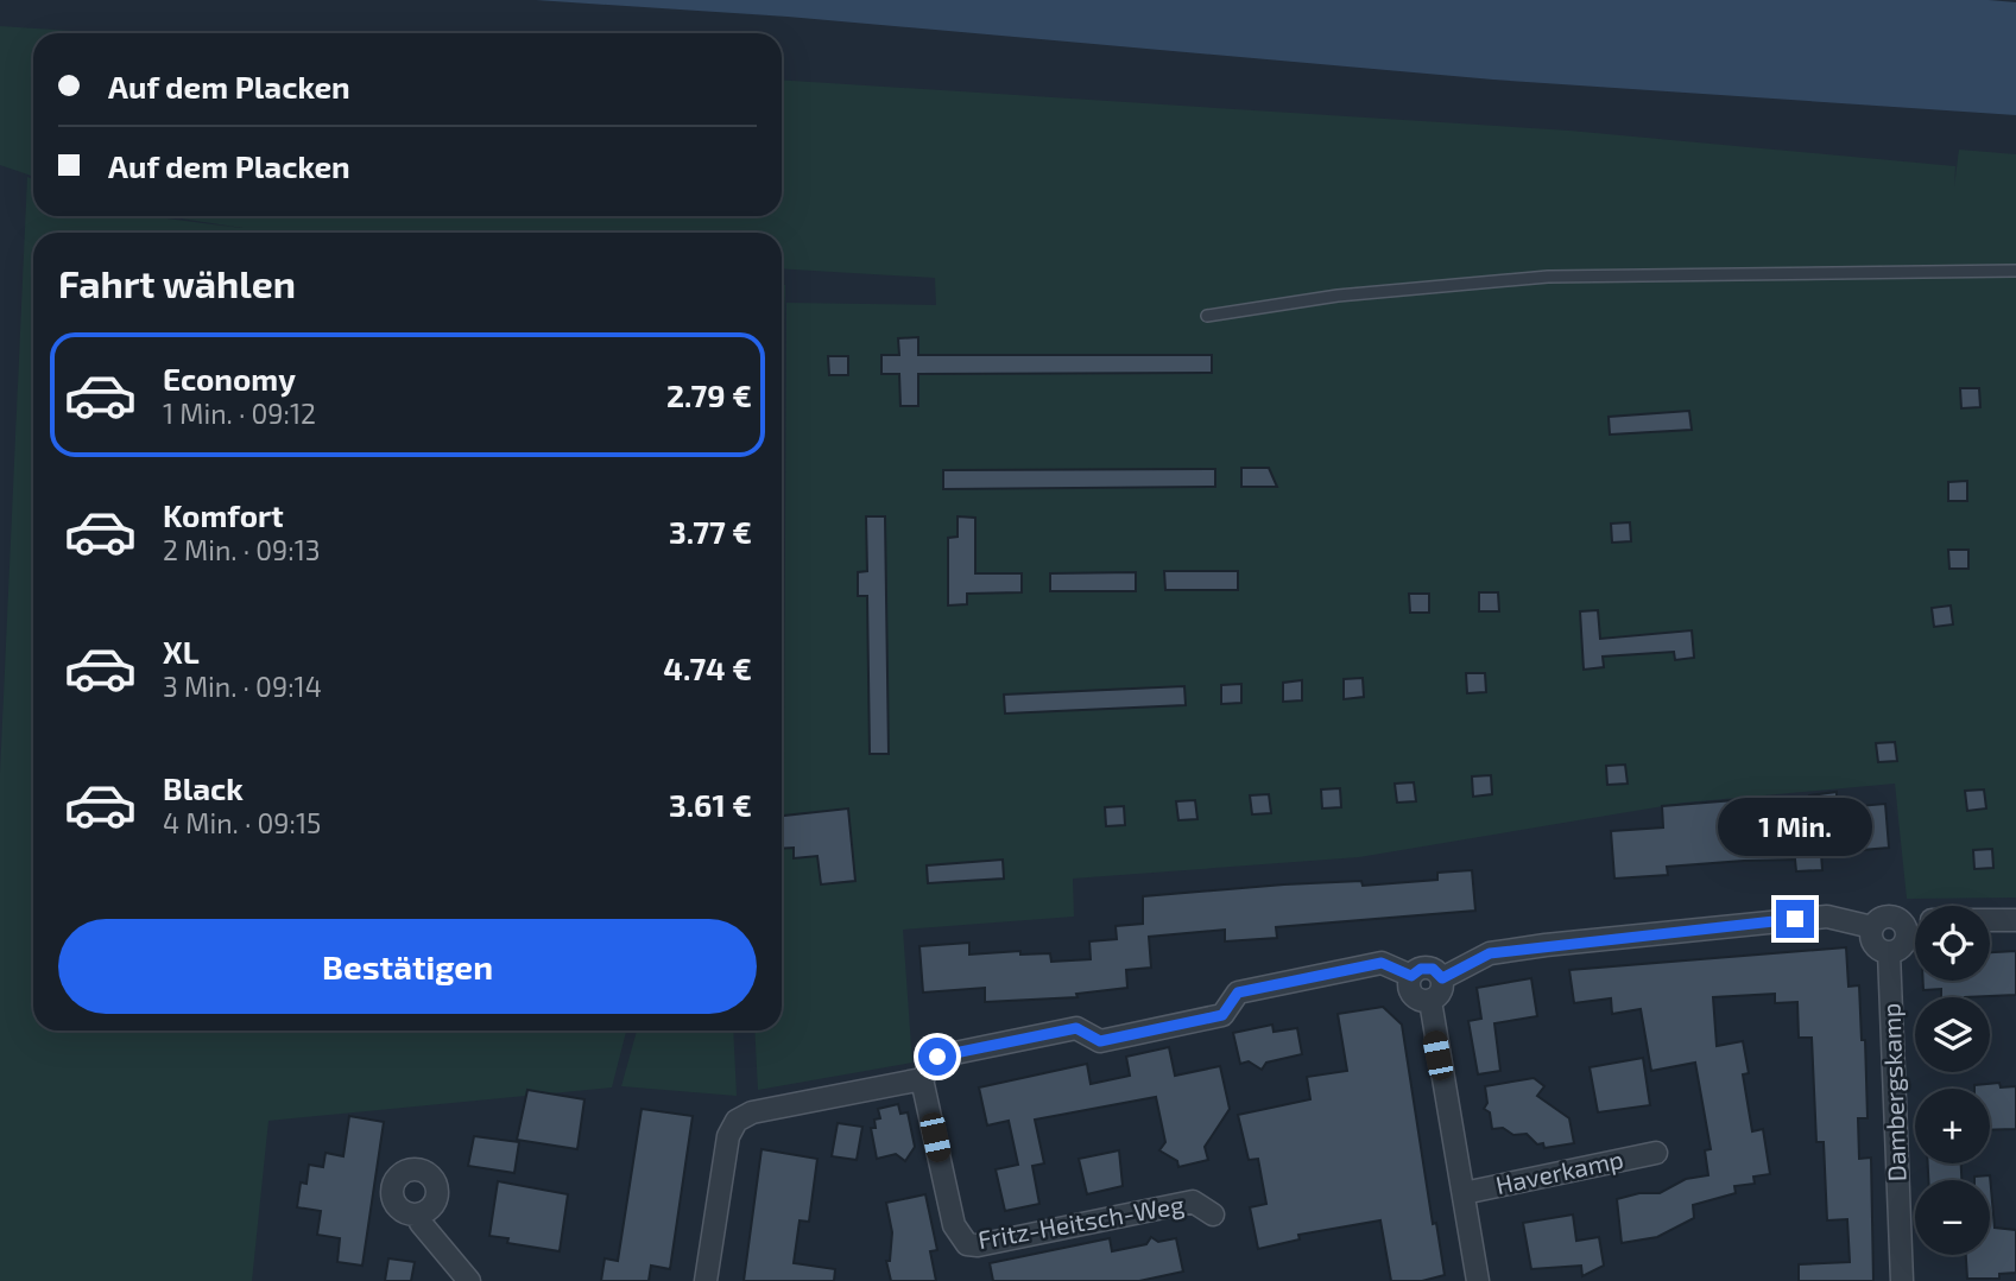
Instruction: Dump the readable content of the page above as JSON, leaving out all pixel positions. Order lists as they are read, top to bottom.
{
  "streets": {
    "street": ["Dambergskamp", "Haverkamp", "Fritz-Heitsch-Weg"]
  },
  "page": {
    "banner": ["Auf dem Placken", "Auf dem Placken"],
    "heading": "Fahrt wählen",
    "list": [
      {
        "name": "Economy",
        "note": "1 Min. · 09:12",
        "value": "2.79 €"
      },
      {
        "name": "Komfort",
        "note": "2 Min. · 09:13",
        "value": "3.77 €"
      },
      {
        "name": "XL",
        "note": "3 Min. · 09:14",
        "value": "4.74 €"
      },
      {
        "name": "Black",
        "note": "4 Min. · 09:15",
        "value": "3.61 €"
      }
    ],
    "bubble": "1 Min.",
    "buttons": "Bestätigen",
    "map_buttons": ["+", "−"]
  }
}
